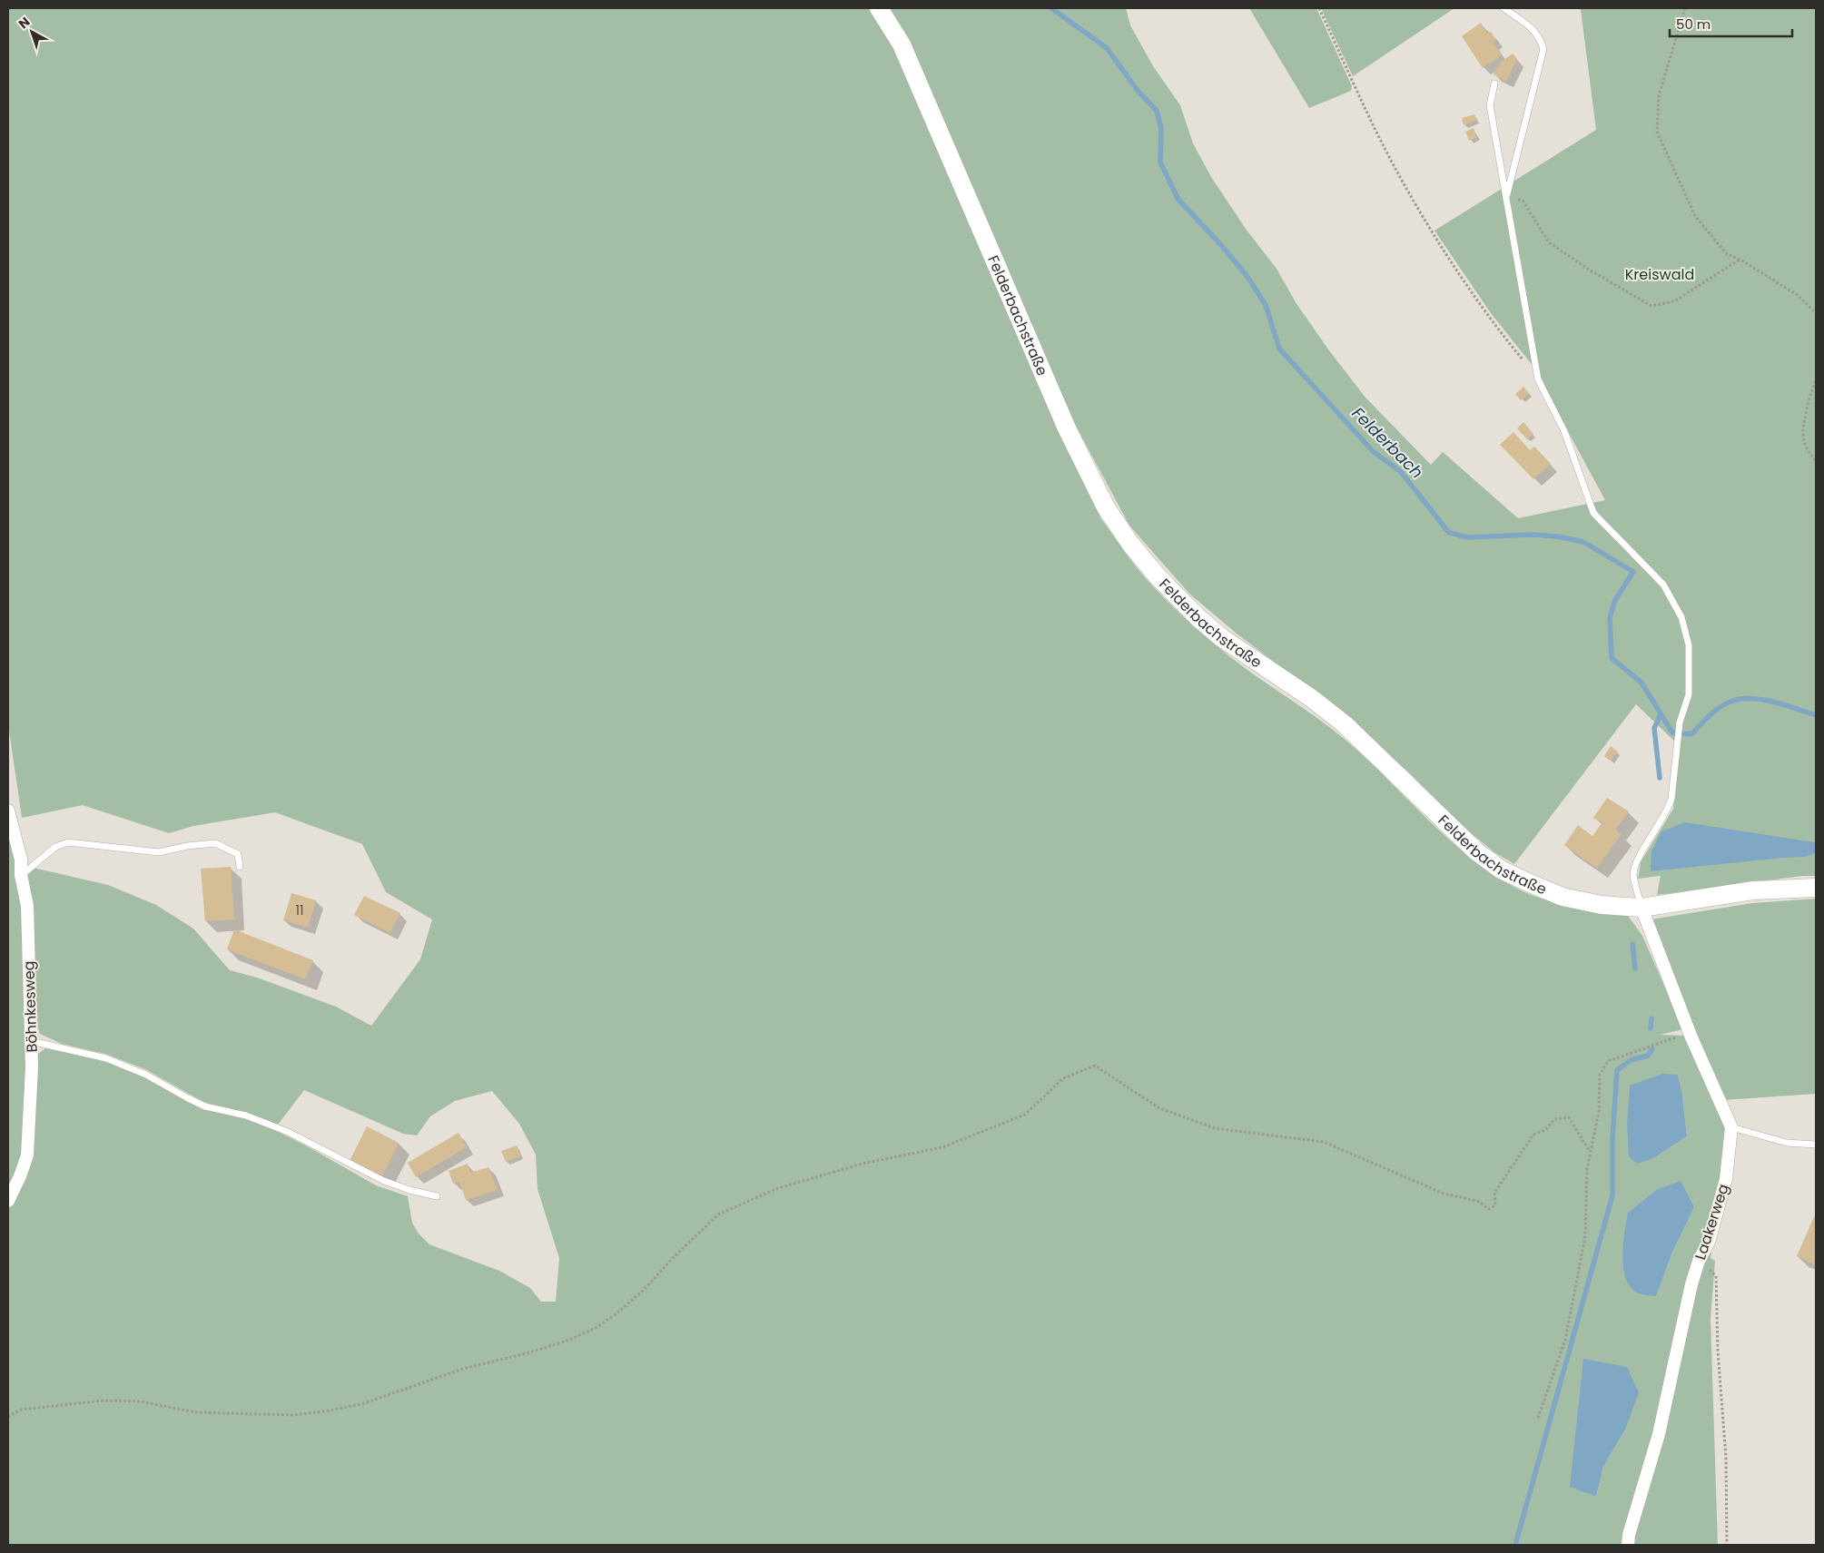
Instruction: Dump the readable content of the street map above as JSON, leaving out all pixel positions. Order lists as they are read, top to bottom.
{
  "streets": {
    "street": ["Felderbachstraße", "Böhnkesweg", "Laakerweg"]
  },
  "crossings": [
    ["Felderbachstraße", "Laakerweg"]
  ],
  "water": ["Felderbach"],
  "parks": ["Kreiswald"],
  "house_numbers": ["11"],
  "scale_bar": "50 m",
  "north": "top left"
}
